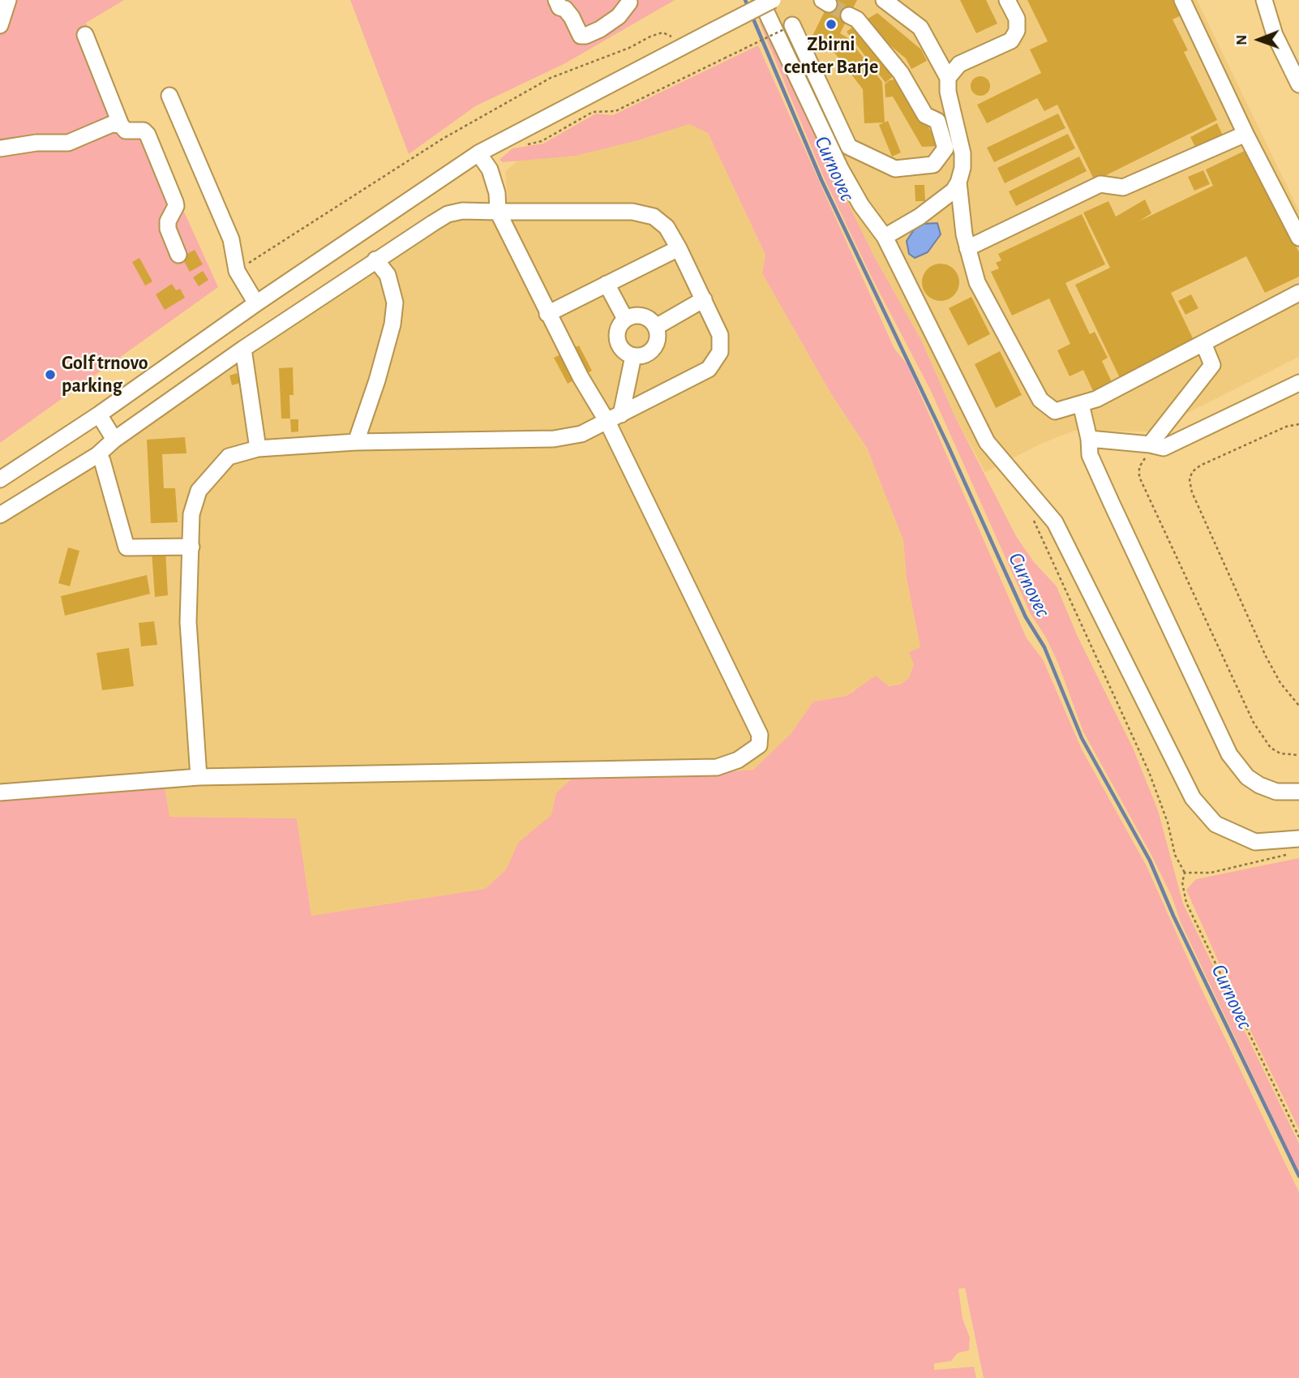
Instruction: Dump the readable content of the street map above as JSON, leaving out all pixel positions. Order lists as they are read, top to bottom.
{
  "water": ["Curnovec"],
  "places": ["Zbirni center Barje", "Golf trnovo parking"],
  "north": "left"
}
